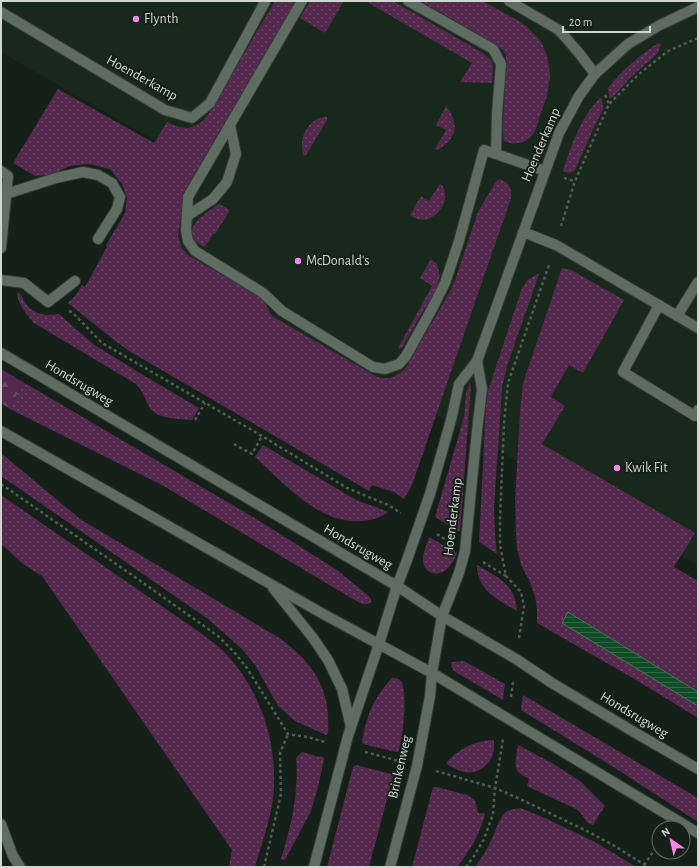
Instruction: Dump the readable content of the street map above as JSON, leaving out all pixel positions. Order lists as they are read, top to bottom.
{
  "streets": {
    "street": ["Hoenderkamp", "Hondsrugweg", "Brinkenweg"]
  },
  "crossings": [
    ["Hoenderkamp", "Hondsrugweg"],
    ["Hoenderkamp", "Brinkenweg"]
  ],
  "places": ["Flynth", "McDonald's", "Kwik Fit"],
  "scale_bar": "20 m",
  "north": "top left"
}
